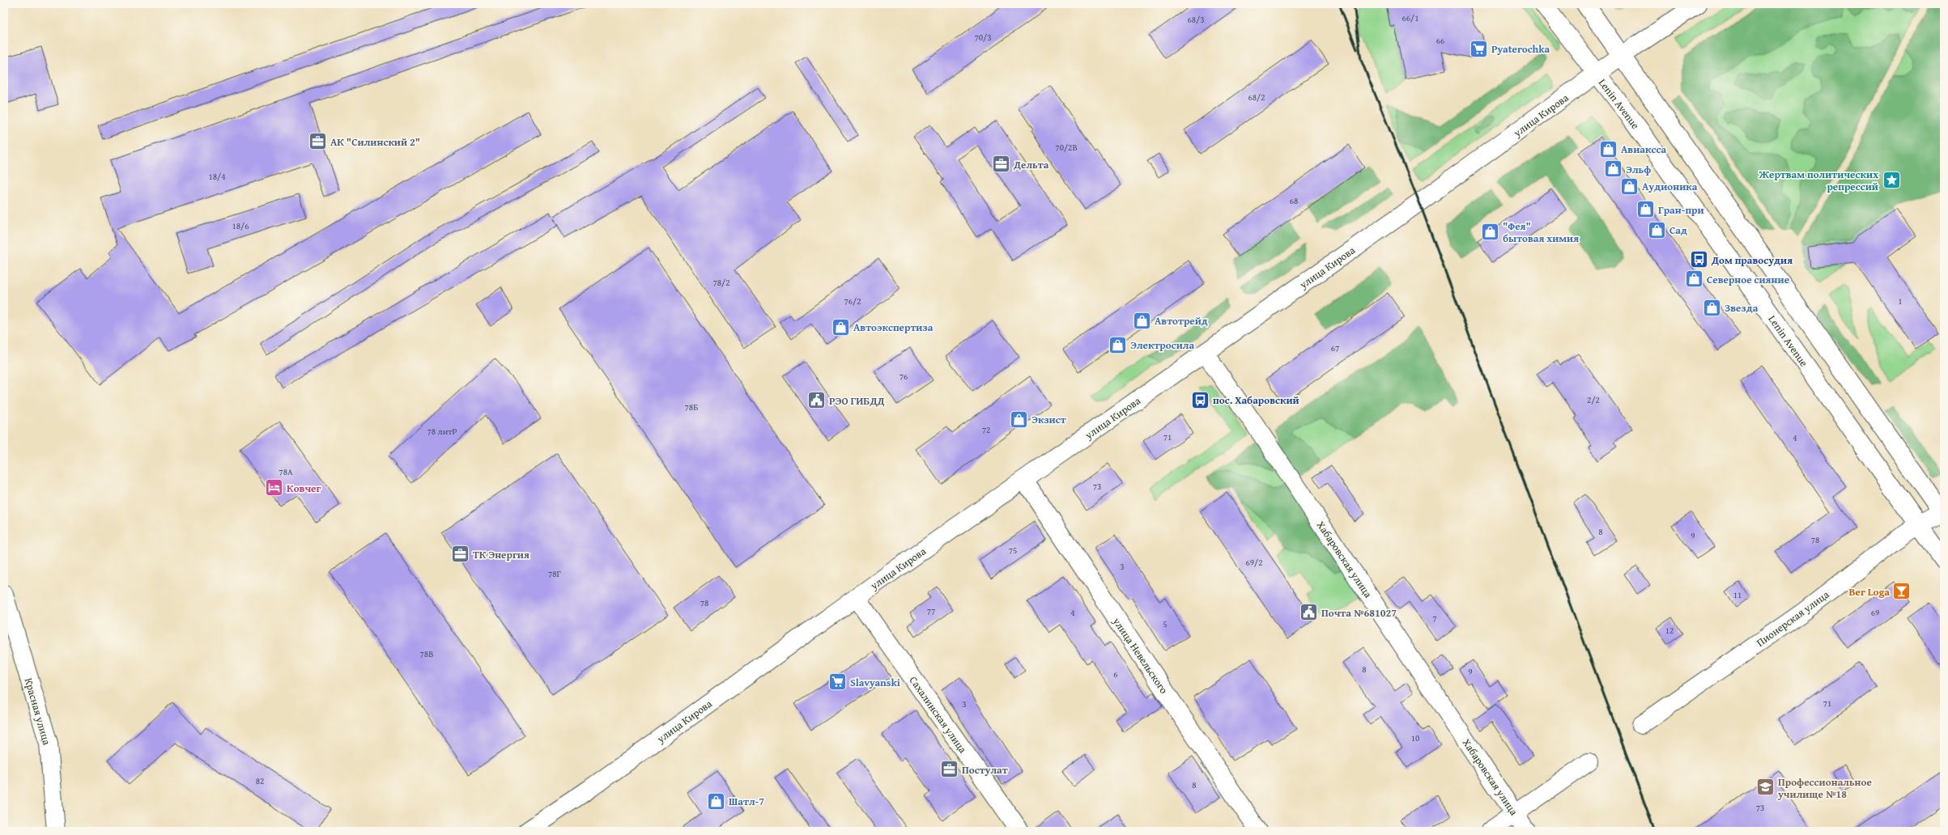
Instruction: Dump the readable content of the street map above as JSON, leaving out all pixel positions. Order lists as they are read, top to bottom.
{
  "streets": {
    "main road": [
      "Lenin Avenue",
      "улица Кирова",
      "Хабаровская улица",
      "Пионерская улица",
      "улица Невельского",
      "Красная улица",
      "Сахалинская улица"
    ]
  },
  "crossings": [
    ["Lenin Avenue", "улица Кирова"],
    ["Lenin Avenue", "Пионерская улица"],
    ["улица Кирова", "Хабаровская улица"],
    ["улица Кирова", "улица Невельского"],
    ["улица Кирова", "Сахалинская улица"]
  ],
  "places": {
    "supermarket": ["Pyaterochka", "Slavyanski"],
    "office": [
      "АК \"Силинский 2\"",
      "Дельта",
      "ТК Энергия",
      "Постулат"
    ],
    "shop": [
      "Авиаксса",
      "Эльф",
      "Аудионика",
      "Гран-при",
      "Сад",
      "\"Фея\" бытовая химия",
      "Северное сияние",
      "Звезда",
      "Автотрейд",
      "Автоэкспертиза",
      "Электросила",
      "Экзист",
      "Шатл-7"
    ],
    "place": ["Жертвам политических репрессий"],
    "bus stop": ["Дом правосудия", "пос. Хабаровский"],
    "public building": ["РЭО ГИБДД", "Почта №681027"],
    "hotel": ["Ковчег"],
    "bar": ["Ber Loga"],
    "school or university": ["Профессиональное училище №18"]
  },
  "house_numbers": [
    "66/1",
    "68/3",
    "70/3",
    "66",
    "68/2",
    "70/2В",
    "18/4",
    "68",
    "18/6",
    "78/2",
    "76/2",
    "1",
    "67",
    "76",
    "2/2",
    "78Б",
    "72",
    "78 литР",
    "71",
    "4",
    "78А",
    "73",
    "8",
    "9",
    "78",
    "75",
    "69/2",
    "3",
    "78Г",
    "11",
    "78",
    "77",
    "4",
    "69",
    "7",
    "5",
    "12",
    "78В",
    "8",
    "9",
    "6",
    "71",
    "3",
    "10",
    "82",
    "8",
    "73"
  ]
}
